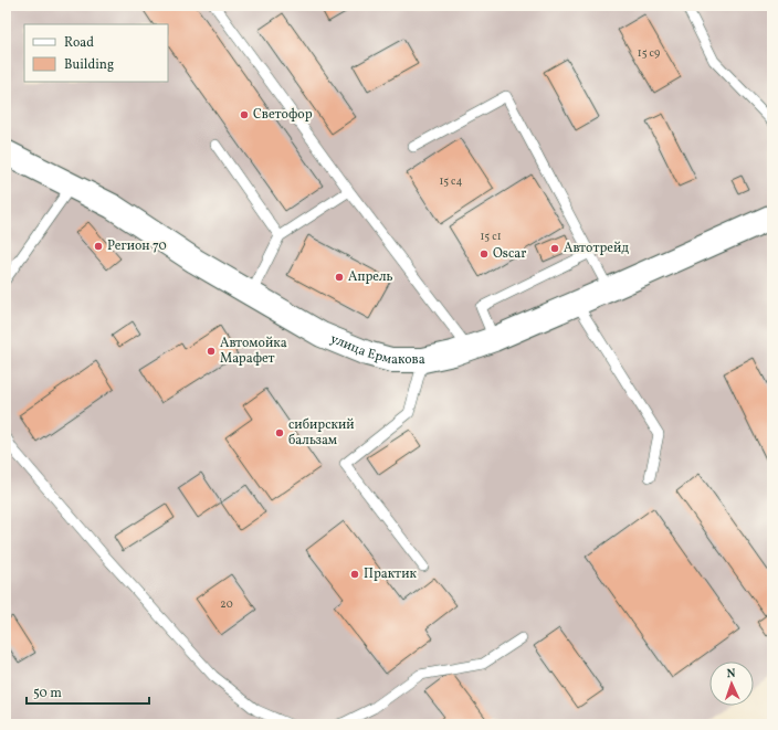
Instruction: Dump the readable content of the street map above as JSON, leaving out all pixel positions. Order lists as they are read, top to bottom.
{
  "streets": {
    "street": ["улица Ермакова"]
  },
  "places": [
    "Светофор",
    "Регион 70",
    "Автотрейд",
    "Oscar",
    "Апрель",
    "Автомойка Марафет",
    "сибирский бальзам",
    "Практик"
  ],
  "house_numbers": [
    "15 с9",
    "15 с4",
    "15 с1",
    "20"
  ],
  "legend": ["Road", "Building"],
  "scale_bar": "50 m",
  "north": "top"
}
